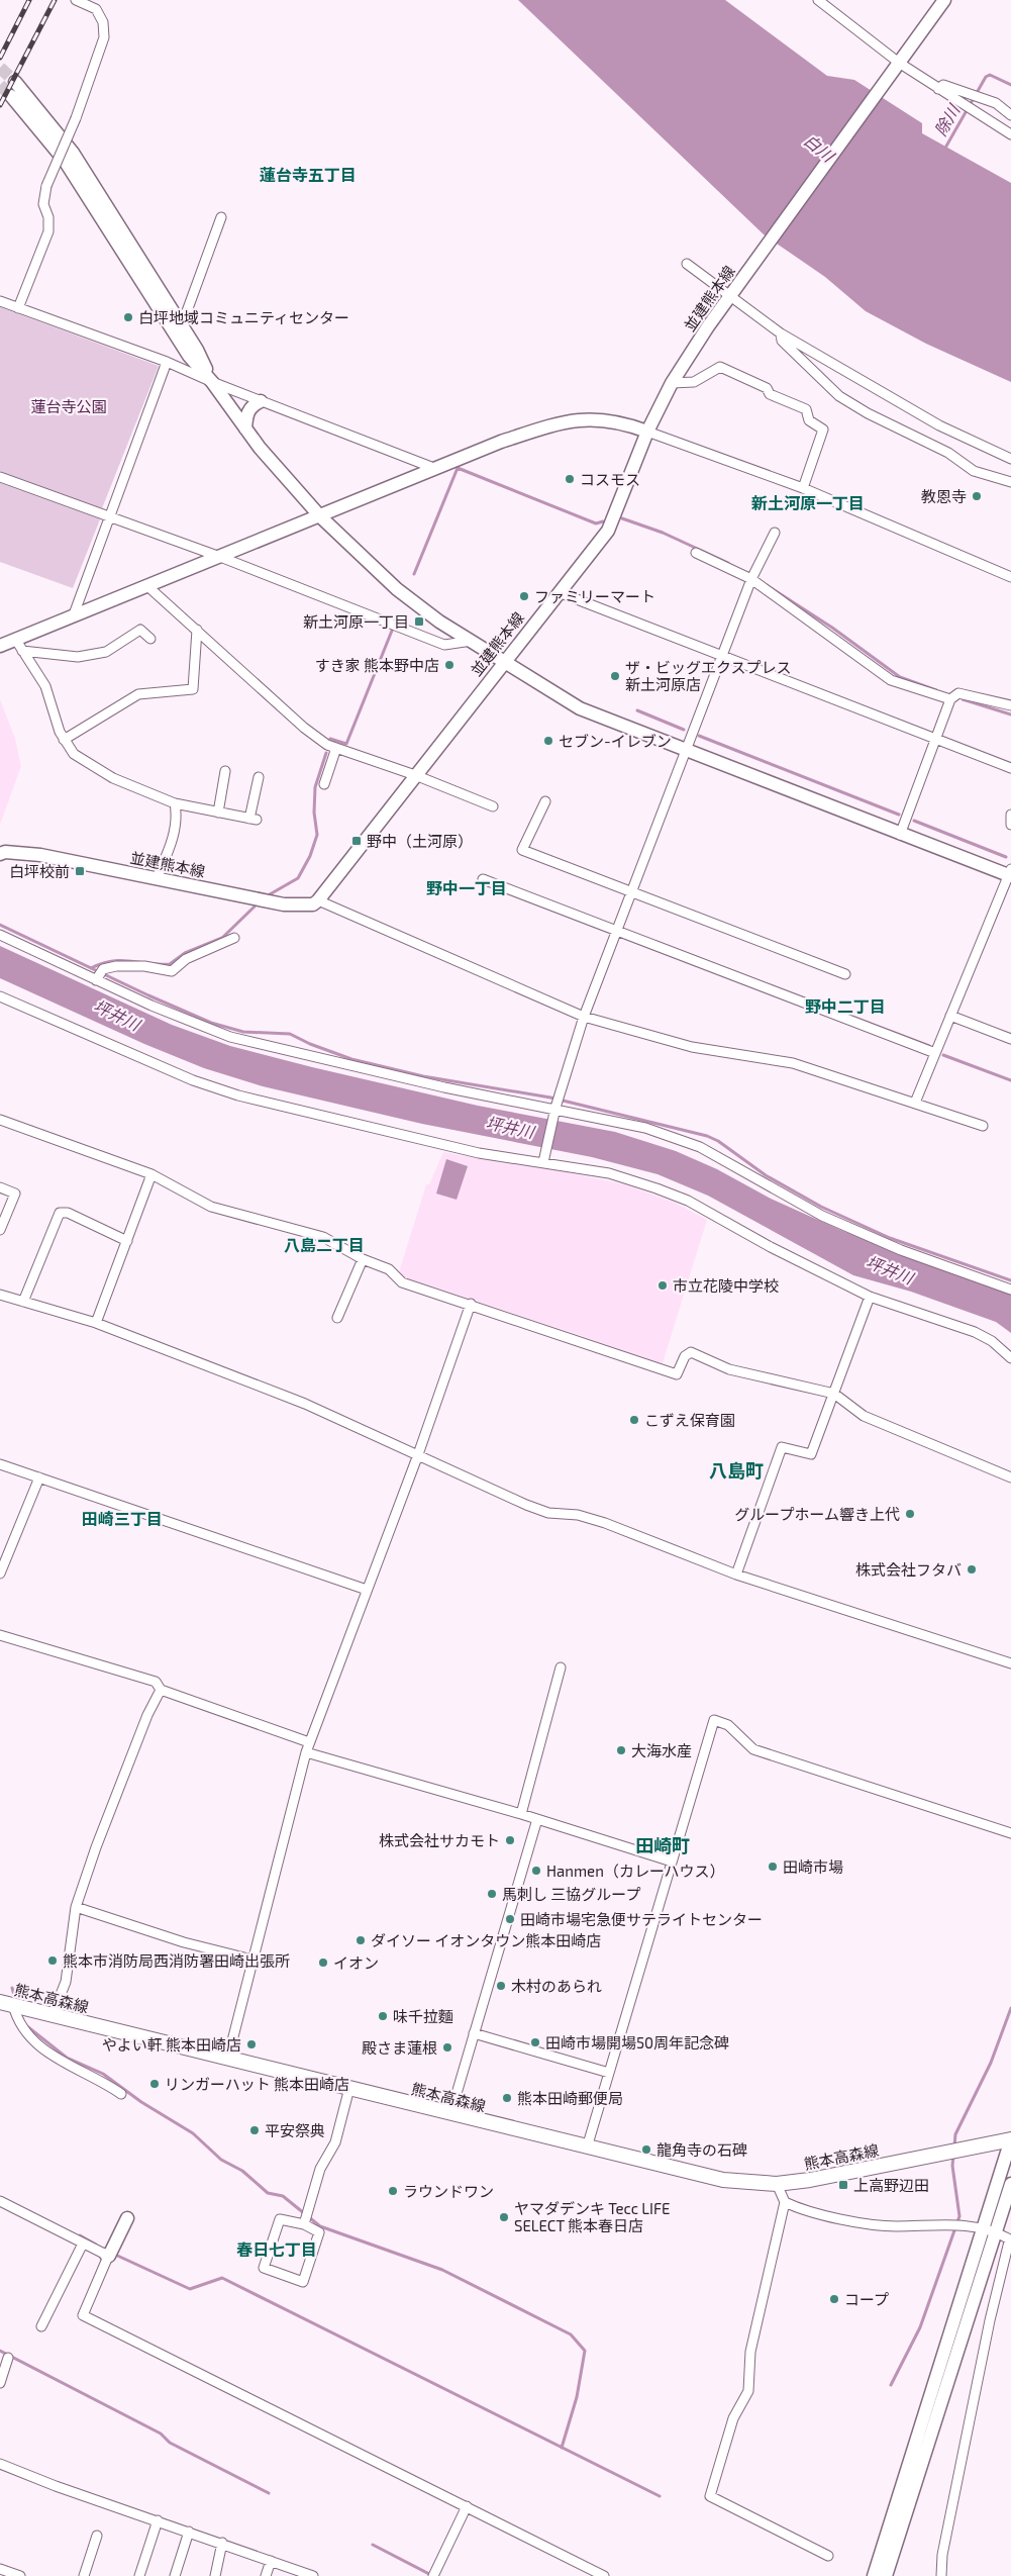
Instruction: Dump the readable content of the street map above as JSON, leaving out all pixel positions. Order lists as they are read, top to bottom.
{
  "streets": {
    "main road": ["熊本高森線"],
    "street": ["並建熊本線"]
  },
  "districts": [
    "蓮台寺五丁目",
    "新土河原一丁目",
    "野中一丁目",
    "野中二丁目",
    "八島二丁目",
    "八島町",
    "田崎三丁目",
    "田崎町",
    "春日七丁目"
  ],
  "water": ["除川", "白川", "坪井川"],
  "parks": ["蓮台寺公園"],
  "places": {
    "other": [
      "白坪地域コミュニティセンター",
      "コスモス",
      "教恩寺",
      "ファミリーマート",
      "すき家 熊本野中店",
      "ザ・ビッグエクスプレス 新土河原店",
      "セブン-イレブン",
      "市立花陵中学校",
      "こずえ保育園",
      "グループホーム響き上代",
      "株式会社フタバ",
      "大海水産",
      "株式会社サカモト",
      "田崎市場",
      "Hanmen（カレーハウス）",
      "馬刺し 三協グループ",
      "田崎市場宅急便サテライトセンター",
      "ダイソー イオンタウン熊本田崎店",
      "熊本市消防局西消防署田崎出張所",
      "イオン",
      "木村のあられ",
      "味千拉麵",
      "田崎市場開場50周年記念碑",
      "やよい軒 熊本田崎店",
      "殿さま蓮根",
      "リンガーハット 熊本田崎店",
      "熊本田崎郵便局",
      "平安祭典",
      "龍角寺の石碑",
      "ラウンドワン",
      "ヤマダデンキ Tecc LIFE SELECT 熊本春日店",
      "コープ"
    ],
    "transit": [
      "新土河原一丁目",
      "野中（土河原）",
      "白坪校前",
      "上高野辺田"
    ]
  }
}
